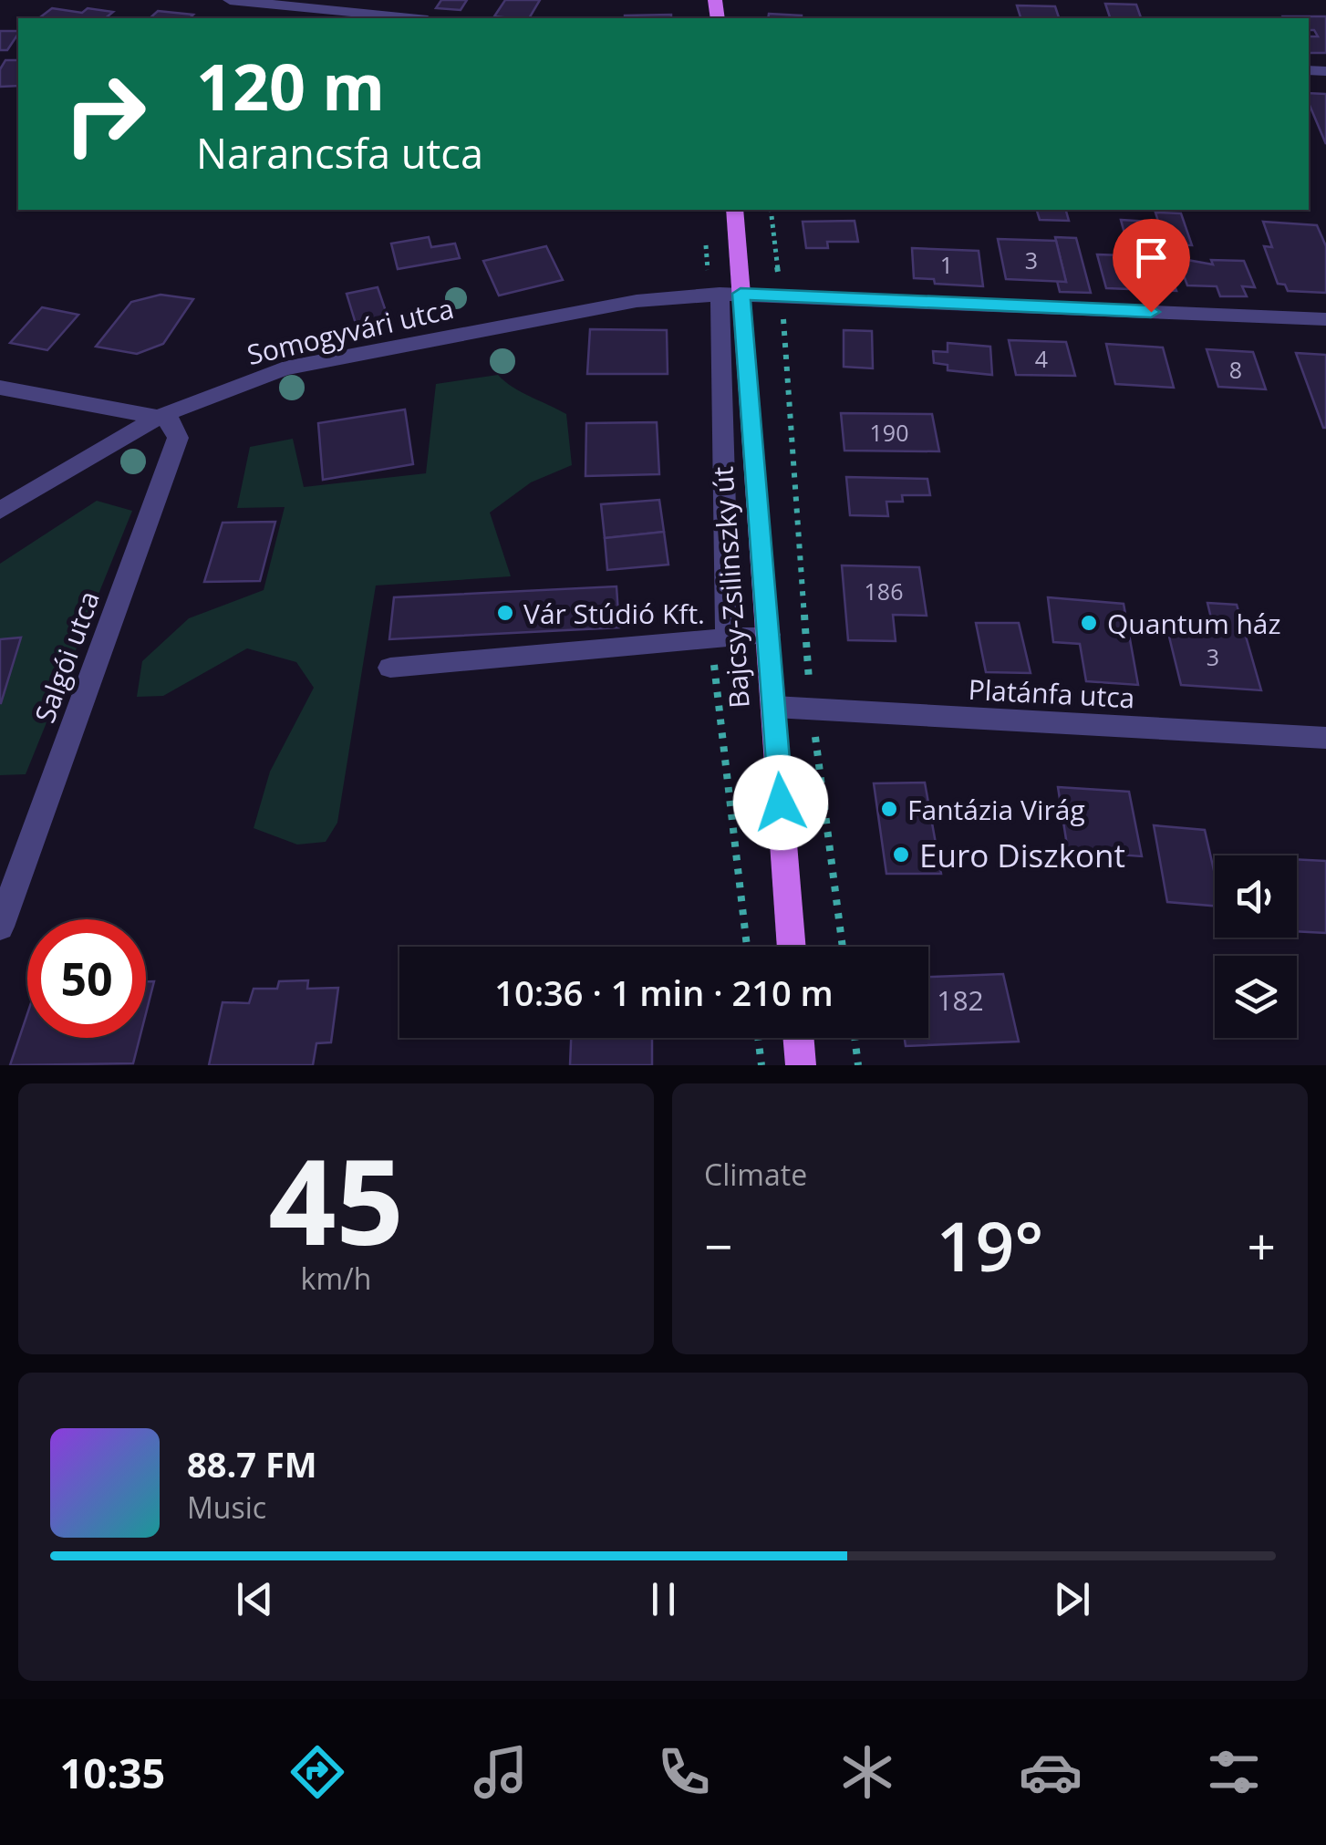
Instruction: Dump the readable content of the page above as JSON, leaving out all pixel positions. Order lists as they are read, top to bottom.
{
  "streets": {
    "main road": ["Bajcsy-Zsilinszky út"],
    "street": ["Somogyvári utca", "Salgói utca", "Platánfa utca"]
  },
  "crossings": [
    ["Somogyvári utca", "Bajcsy-Zsilinszky út"],
    ["Somogyvári utca", "Salgói utca"],
    ["Bajcsy-Zsilinszky út", "Platánfa utca"]
  ],
  "places": [
    "Vár Stúdió Kft.",
    "Quantum ház",
    "Fantázia Virág",
    "Euro Diszkont"
  ],
  "house_numbers": [
    "3",
    "1",
    "4",
    "8",
    "190",
    "186",
    "3",
    "182"
  ],
  "page": {
    "turn": ["120 m", "Narancsfa utca"],
    "limit": "50",
    "trip": "10:36 · 1 min · 210 m",
    "tile": [
      ["45", "km/h"],
      "Climate"
    ],
    "heat": ["−", "19°", "+"],
    "song": ["88.7 FM", "Music"],
    "tabs": "10:35"
  }
}
